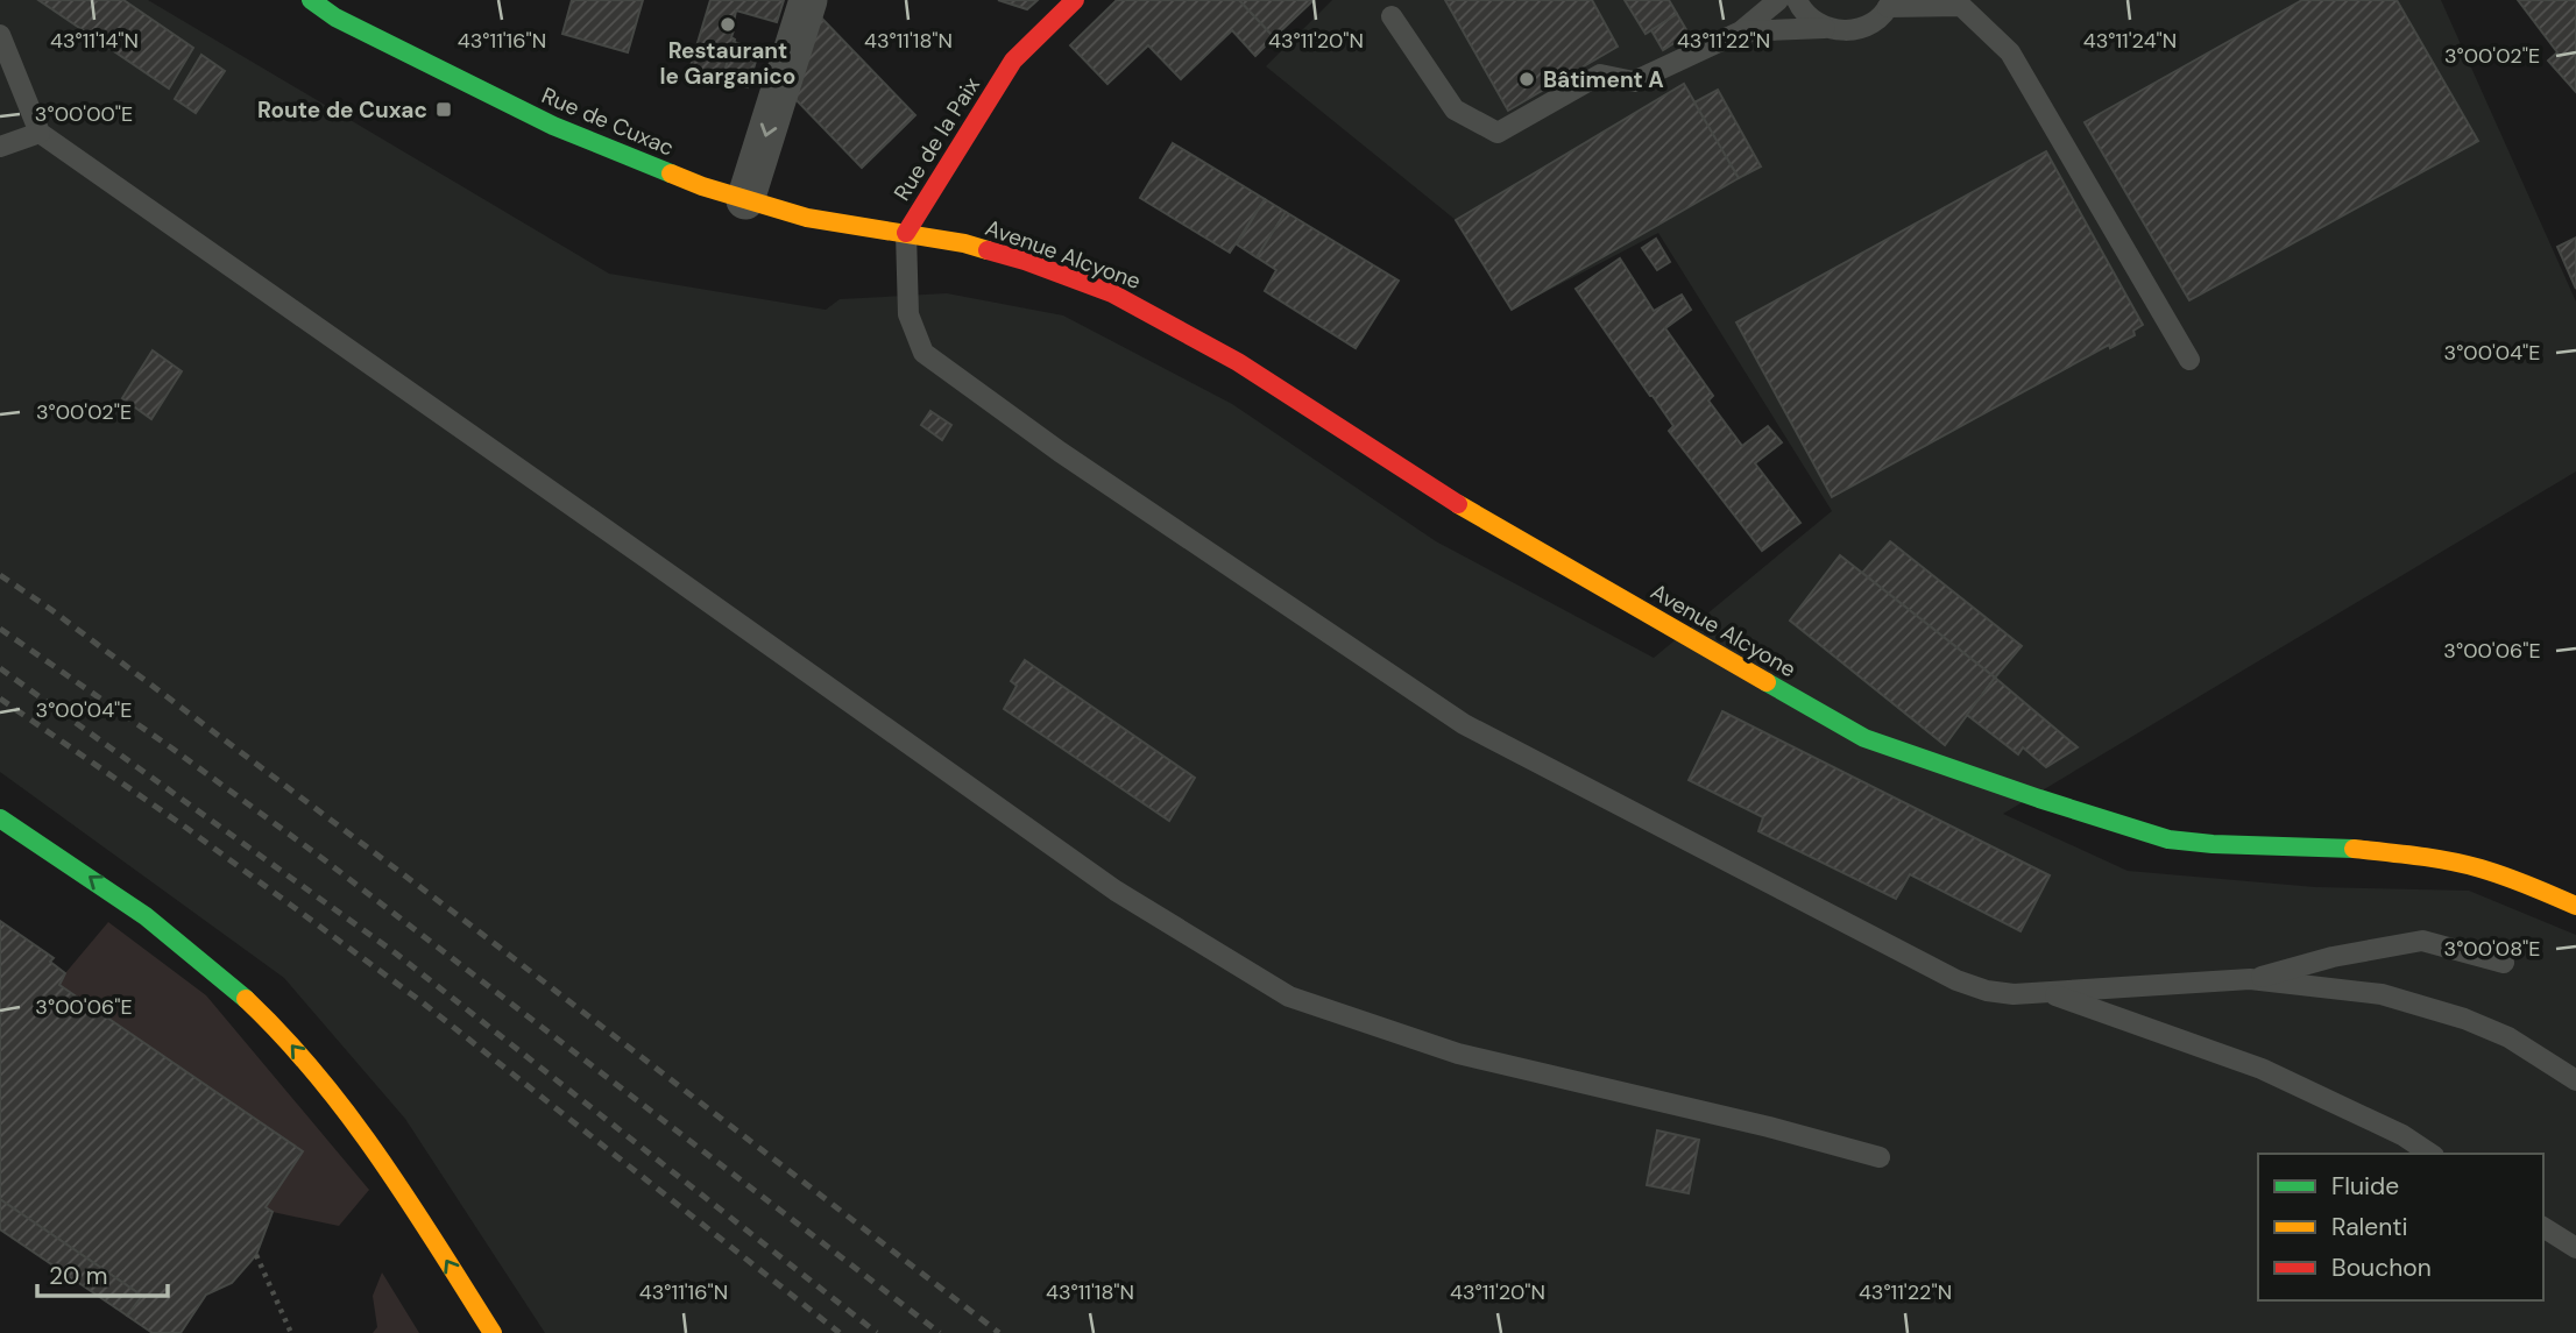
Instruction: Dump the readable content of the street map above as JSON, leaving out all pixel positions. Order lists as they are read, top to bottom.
{
  "streets": {
    "street": ["Rue de Cuxac", "Rue de la Paix", "Avenue Alcyone"]
  },
  "crossings": [
    ["Rue de Cuxac", "Rue de la Paix"],
    ["Rue de Cuxac", "Avenue Alcyone"],
    ["Rue de la Paix", "Avenue Alcyone"]
  ],
  "places": {
    "other": ["Restaurant le Garganico", "Bâtiment A"],
    "transit": ["Route de Cuxac"]
  },
  "legend": ["Fluide", "Ralenti", "Bouchon"],
  "scale_bar": "20 m",
  "coordinates": [
    "43°11'14\"N",
    "43°11'16\"N",
    "43°11'18\"N",
    "43°11'20\"N",
    "43°11'22\"N",
    "43°11'24\"N",
    "3°00'02\"E",
    "3°00'00\"E",
    "3°00'04\"E",
    "3°00'06\"E",
    "3°00'08\"E"
  ]
}
